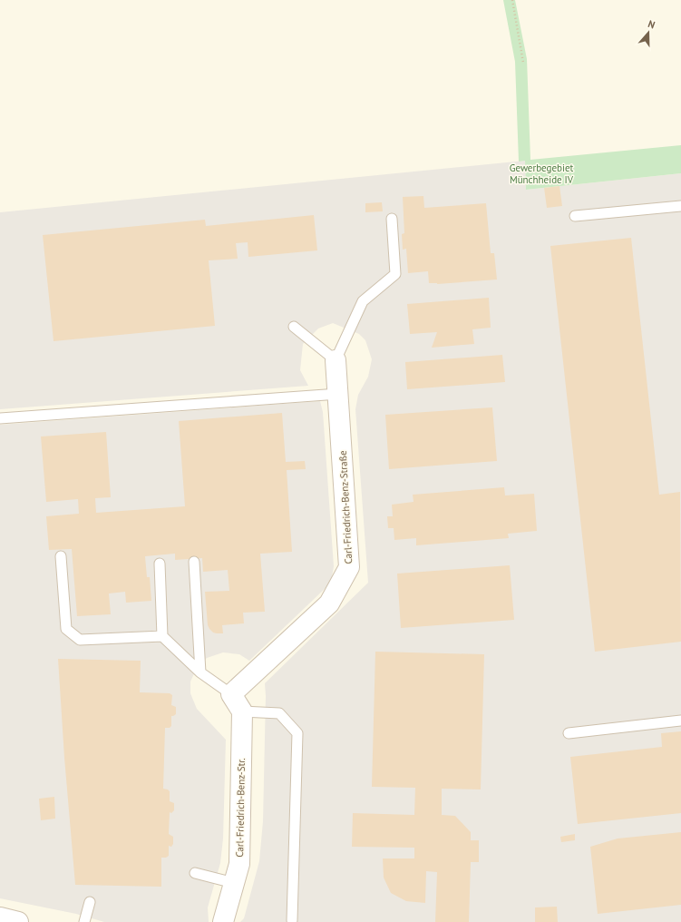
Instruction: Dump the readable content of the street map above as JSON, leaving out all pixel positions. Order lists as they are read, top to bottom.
{
  "streets": {
    "street": ["Carl-Friedrich-Benz-Straße", "Carl-Friedrich-Benz-Str."]
  },
  "parks": ["Gewerbegebiet Münchheide IV"],
  "north": "top"
}
